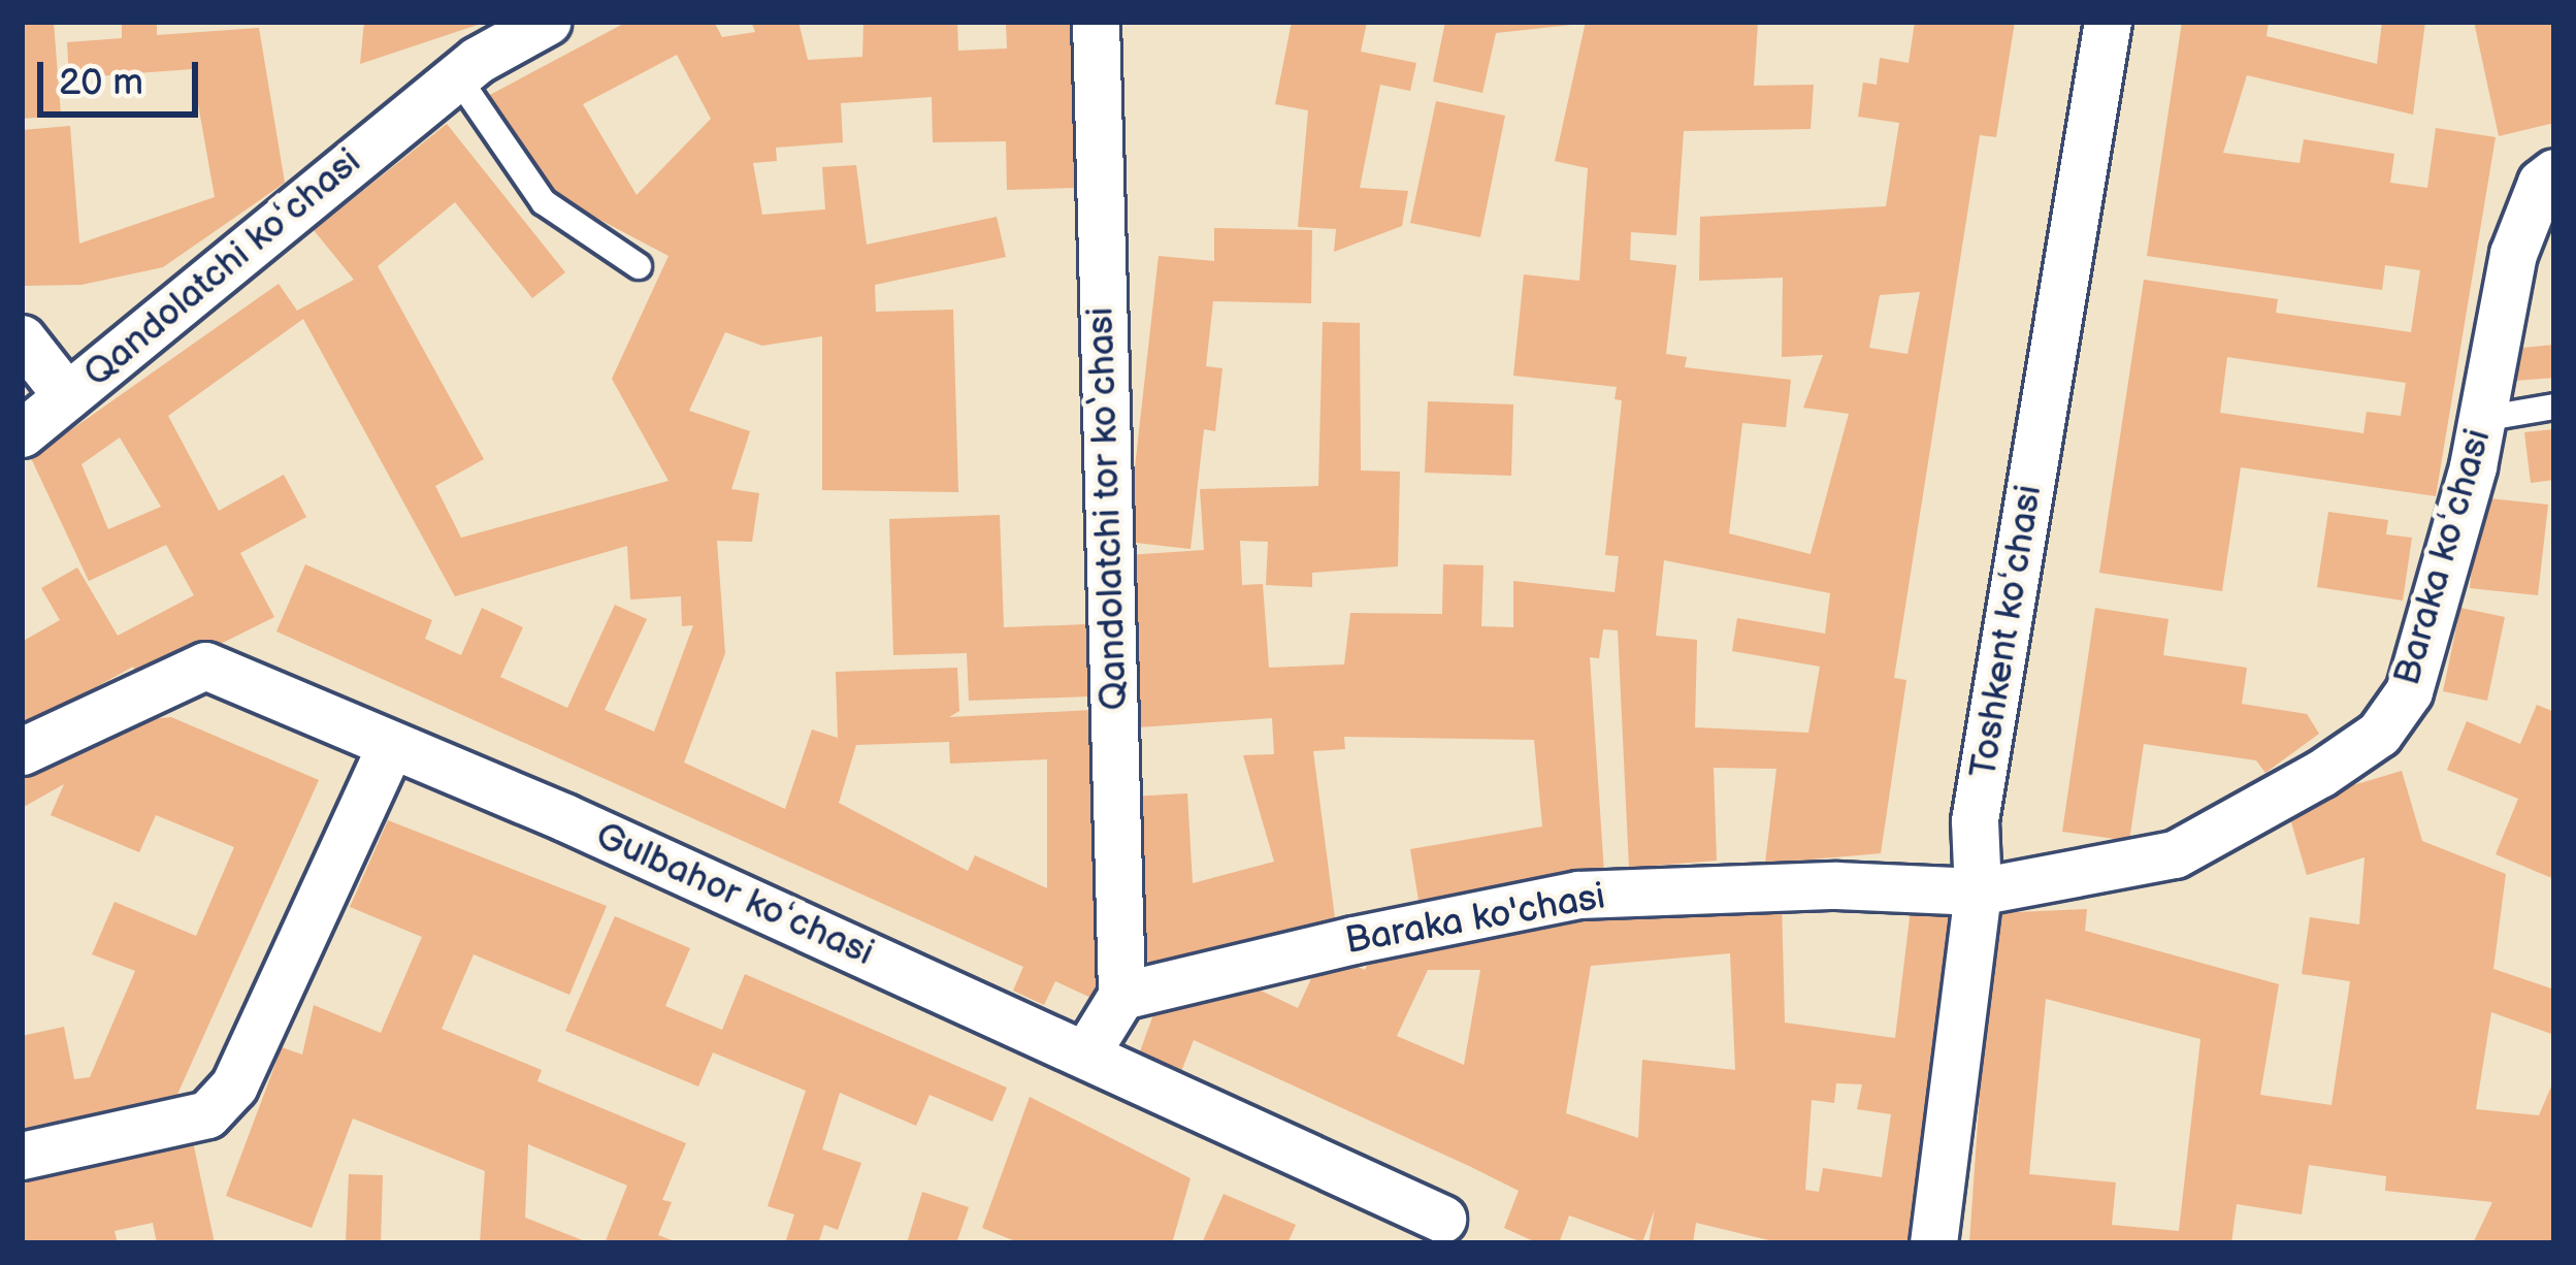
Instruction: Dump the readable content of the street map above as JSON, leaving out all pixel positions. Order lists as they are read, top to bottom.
{
  "streets": {
    "street": [
      "Qandolatchi koʻchasi",
      "Qandolatchi tor ko‘chasi",
      "Baraka koʻchasi",
      "Toshkent koʻchasi",
      "Gulbahor koʻchasi",
      "Baraka ko'chasi"
    ]
  },
  "crossings": [
    ["Qandolatchi tor ko‘chasi", "Baraka ko'chasi"],
    ["Baraka koʻchasi", "Toshkent koʻchasi"],
    ["Baraka koʻchasi", "Baraka ko'chasi"],
    ["Toshkent koʻchasi", "Baraka ko'chasi"]
  ],
  "scale_bar": "20 m"
}
